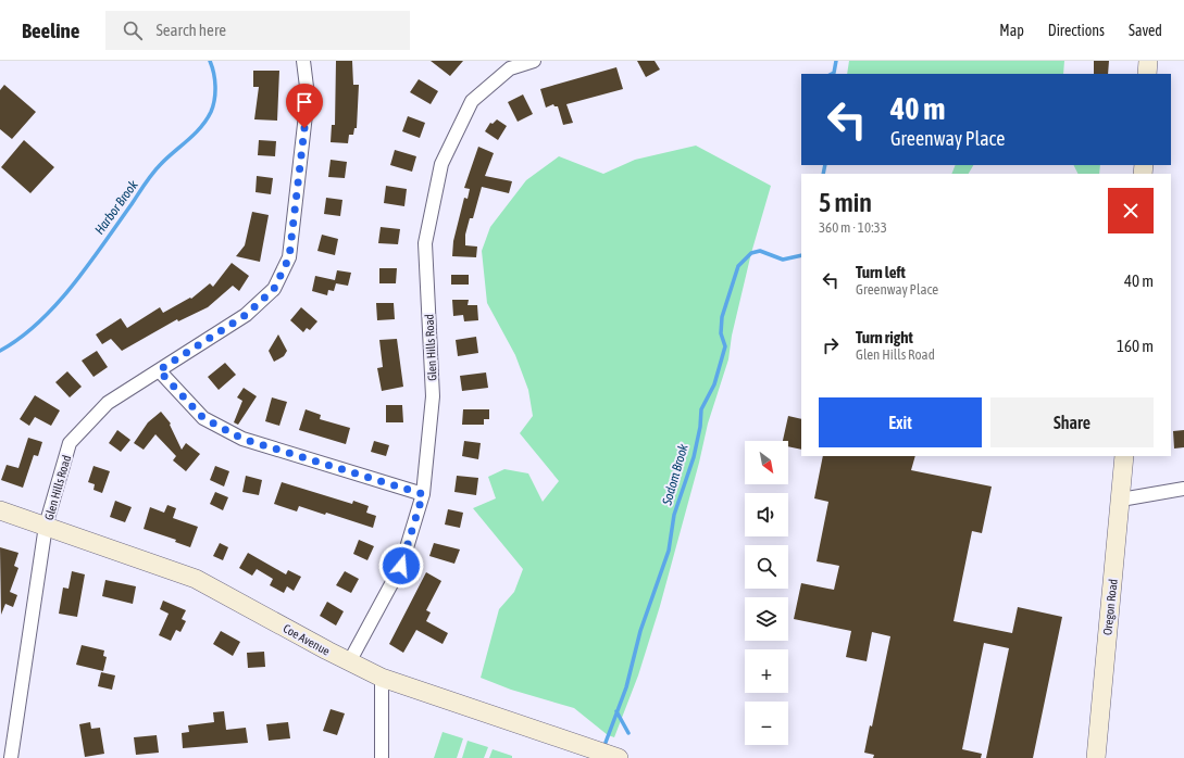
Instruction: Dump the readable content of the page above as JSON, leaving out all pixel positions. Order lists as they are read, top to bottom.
{
  "streets": {
    "street": ["Glen Hills Road", "Oregon Road", "Coe Avenue"]
  },
  "crossings": [
    ["Glen Hills Road", "Coe Avenue"]
  ],
  "water": ["Harbor Brook", "Sodom Brook"],
  "north": "bottom right",
  "page": {
    "header": "Beeline",
    "search": "Search here",
    "nav": ["Map", "Directions", "Saved"],
    "turn": ["40 m", "Greenway Place"],
    "heading": ["5 min", "360 m · 10:33"],
    "list": [
      {
        "name": "Turn left",
        "note": "Greenway Place",
        "value": "40 m"
      },
      {
        "name": "Turn right",
        "note": "Glen Hills Road",
        "value": "160 m"
      }
    ],
    "buttons": ["Exit", "Share"],
    "map_buttons": ["+", "−"]
  }
}
